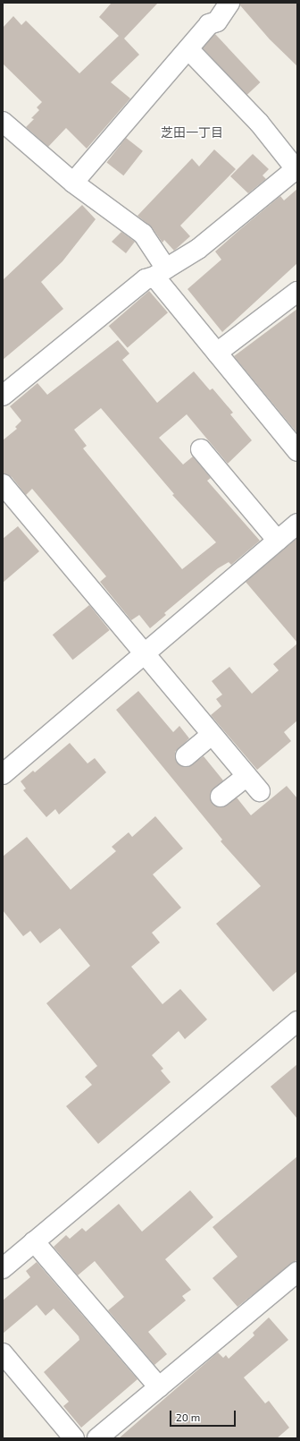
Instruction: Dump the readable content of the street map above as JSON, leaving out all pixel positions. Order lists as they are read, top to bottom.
{
  "districts": ["芝田一丁目"],
  "scale_bar": "20 m"
}
